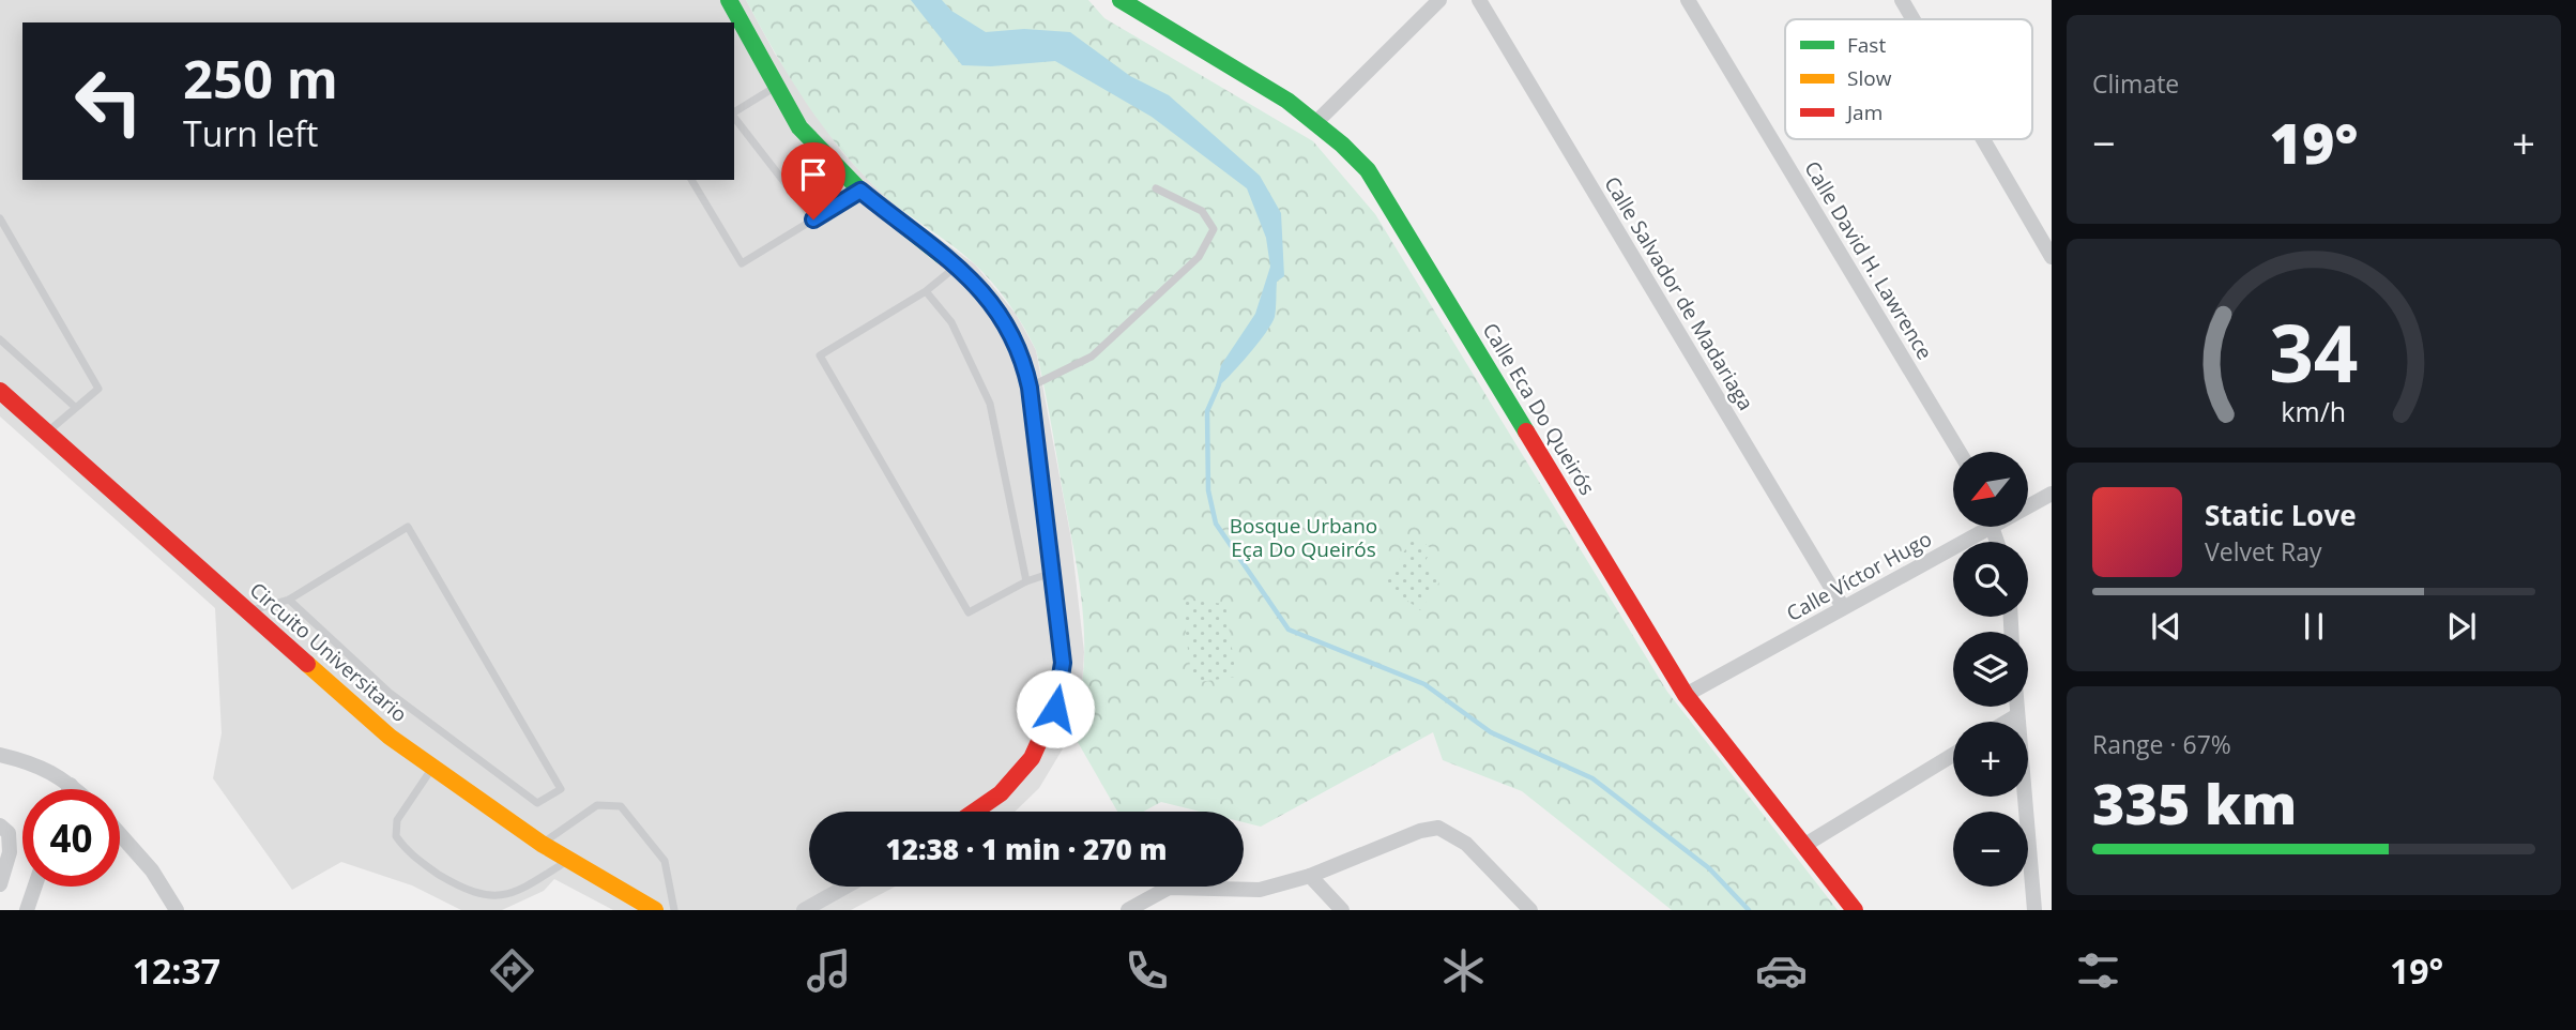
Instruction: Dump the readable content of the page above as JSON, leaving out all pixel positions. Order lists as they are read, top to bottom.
{
  "streets": {
    "street": [
      "Calle David H. Lawrence",
      "Calle Salvador de Madariaga",
      "Calle Eca Do Queirós",
      "Calle Víctor Hugo",
      "Circuito Universitario"
    ]
  },
  "crossings": [
    ["Calle Salvador de Madariaga", "Calle Víctor Hugo"],
    ["Calle Eca Do Queirós", "Calle Víctor Hugo"]
  ],
  "parks": ["Bosque Urbano Eça Do Queirós"],
  "legend": ["Fast", "Slow", "Jam"],
  "north": "bottom left",
  "page": {
    "tile": [
      "Climate",
      ["Range · 67%", "335 km"]
    ],
    "turn": ["250 m", "Turn left"],
    "heat": ["−", "19°", "+"],
    "map_buttons": ["+", "−"],
    "song": ["Static Love", "Velvet Ray"],
    "limit": "40",
    "trip": "12:38 · 1 min · 270 m",
    "tabs": ["12:37", "19°"],
    "gauge": ["34", "km/h"]
  }
}
